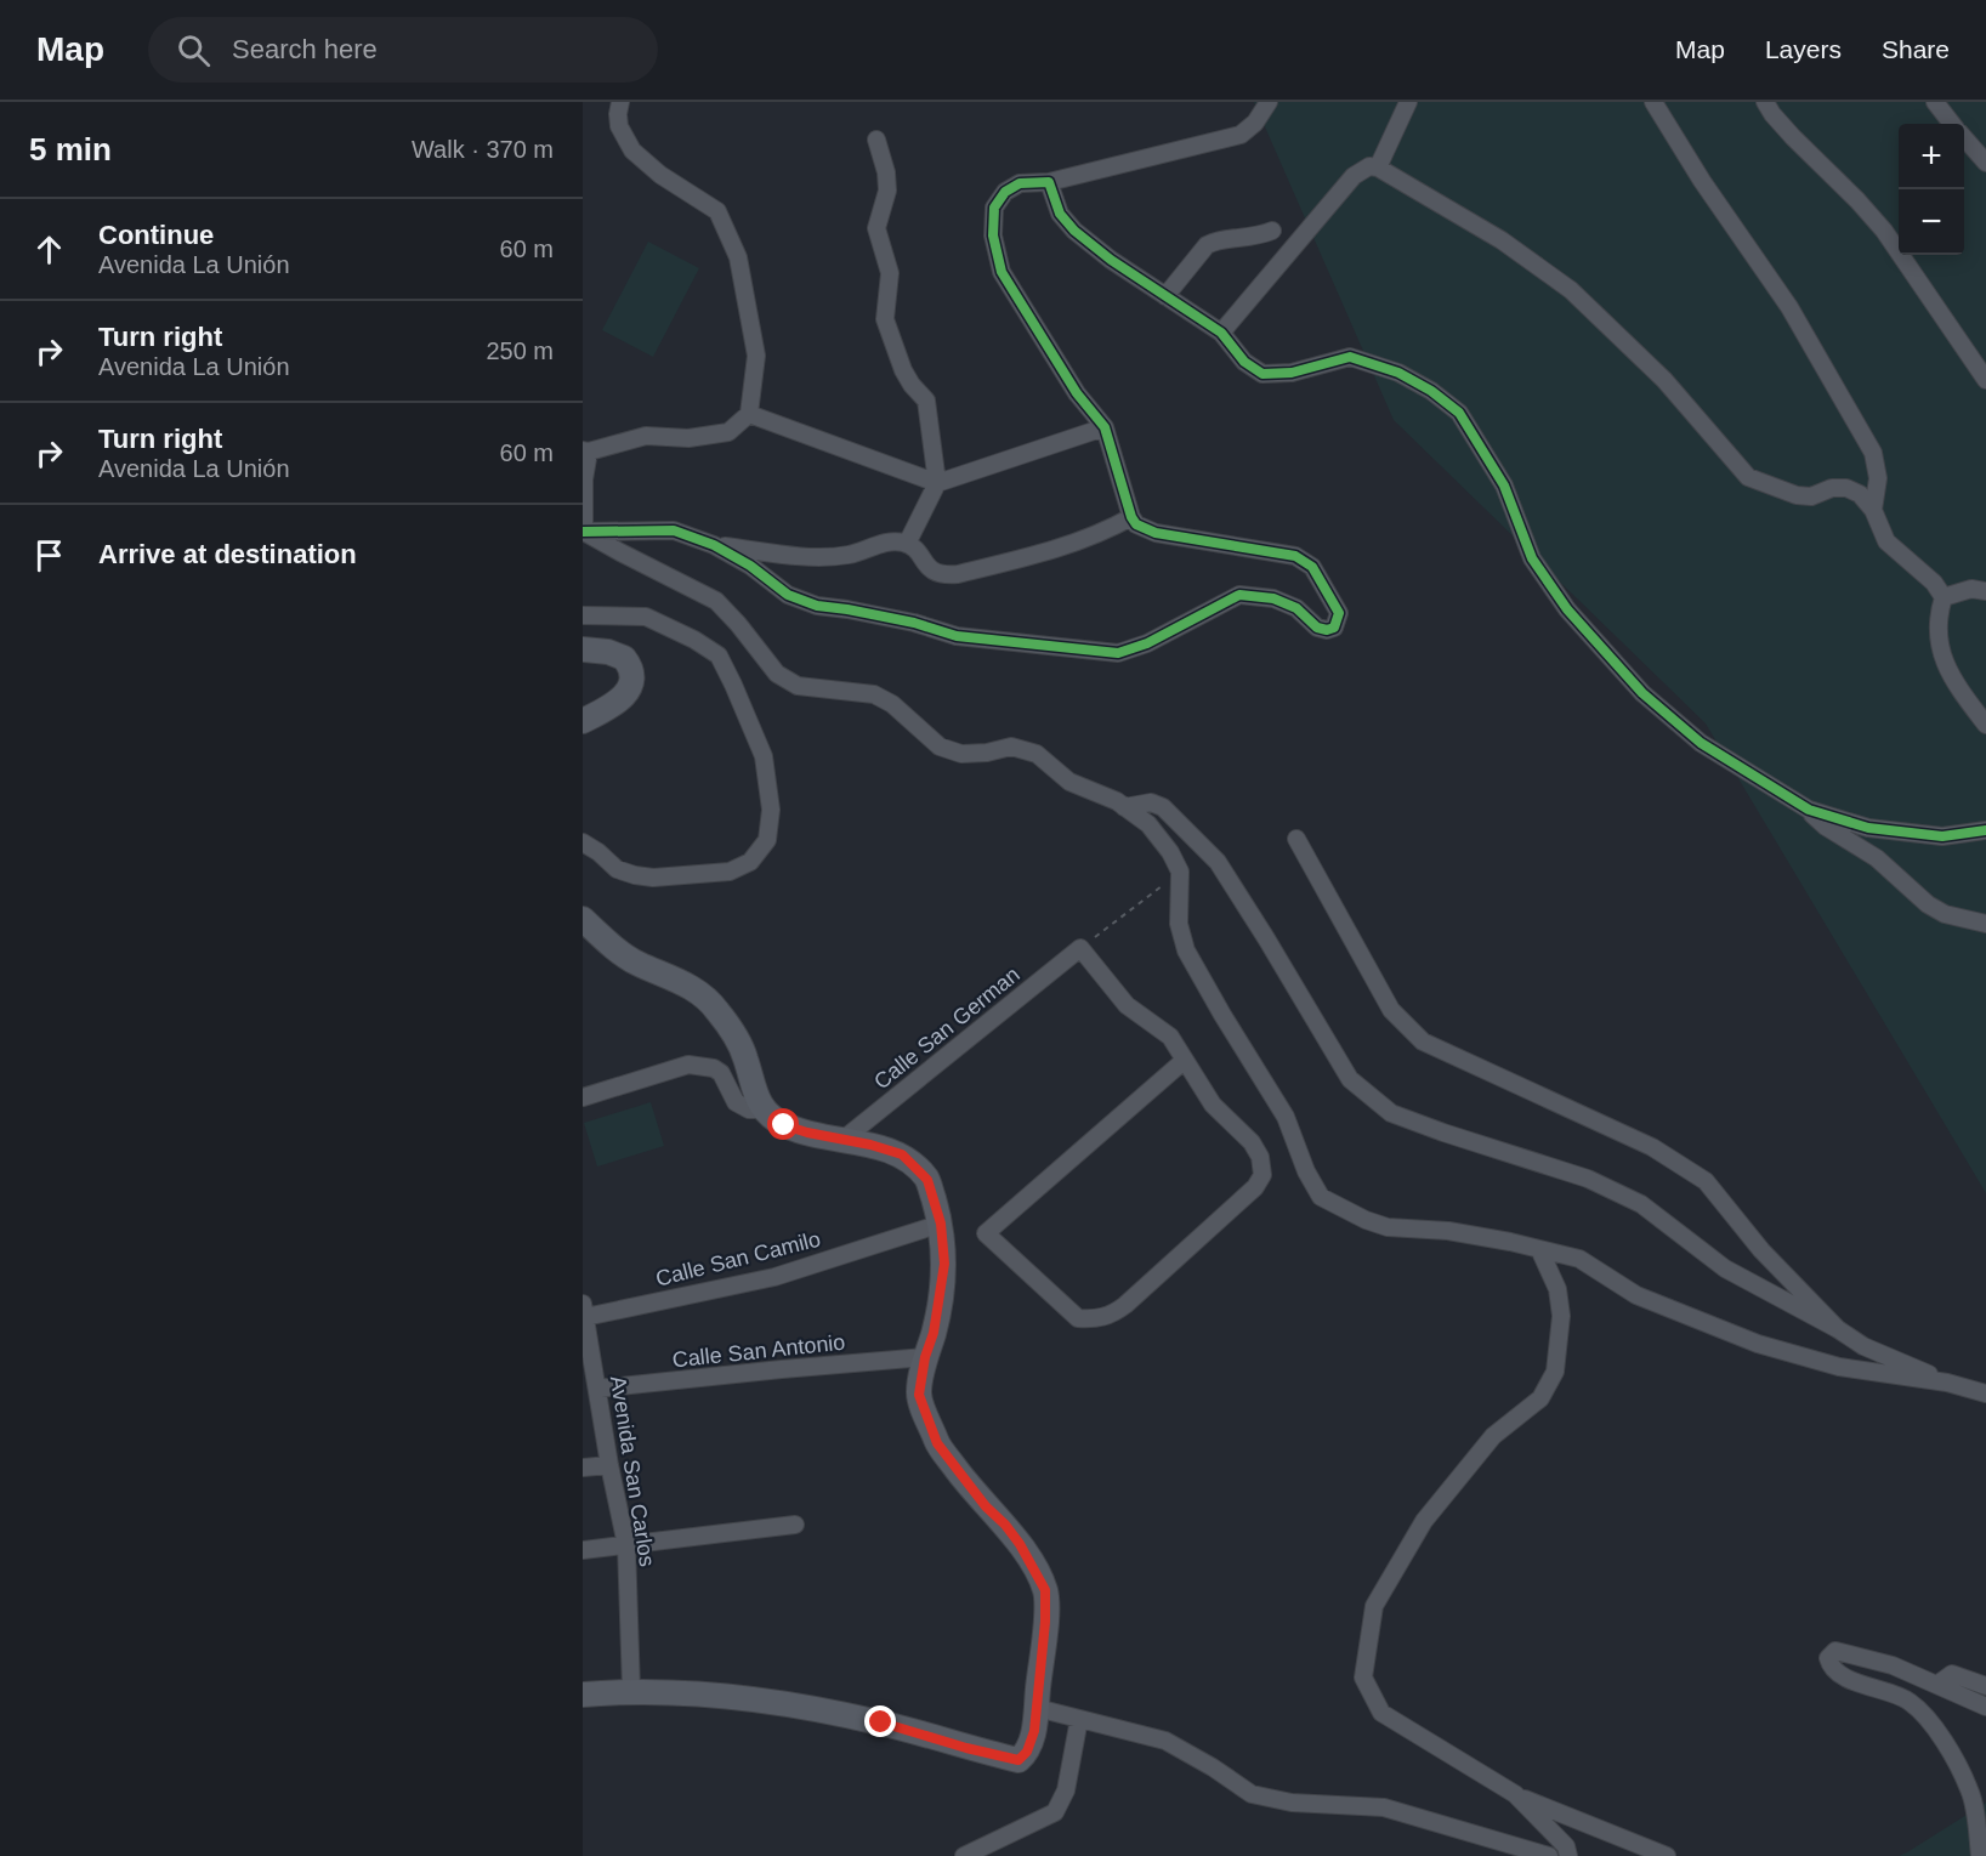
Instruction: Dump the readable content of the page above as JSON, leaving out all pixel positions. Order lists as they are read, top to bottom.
{
  "streets": {
    "street": [
      "Calle San German",
      "Calle San Camilo",
      "Calle San Antonio",
      "Avenida San Carlos"
    ]
  },
  "crossings": [
    ["Calle San Camilo", "Avenida San Carlos"],
    ["Calle San Antonio", "Avenida San Carlos"]
  ],
  "page": {
    "header": "Map",
    "search": "Search here",
    "nav": ["Map", "Layers", "Share"],
    "heading": ["5 min", "Walk · 370 m"],
    "map_buttons": ["+", "−"],
    "list": [
      ["Continue", "Avenida La Unión", "60 m"],
      ["Turn right", "Avenida La Unión", "250 m"],
      ["Turn right", "Avenida La Unión", "60 m"],
      "Arrive at destination"
    ]
  }
}
